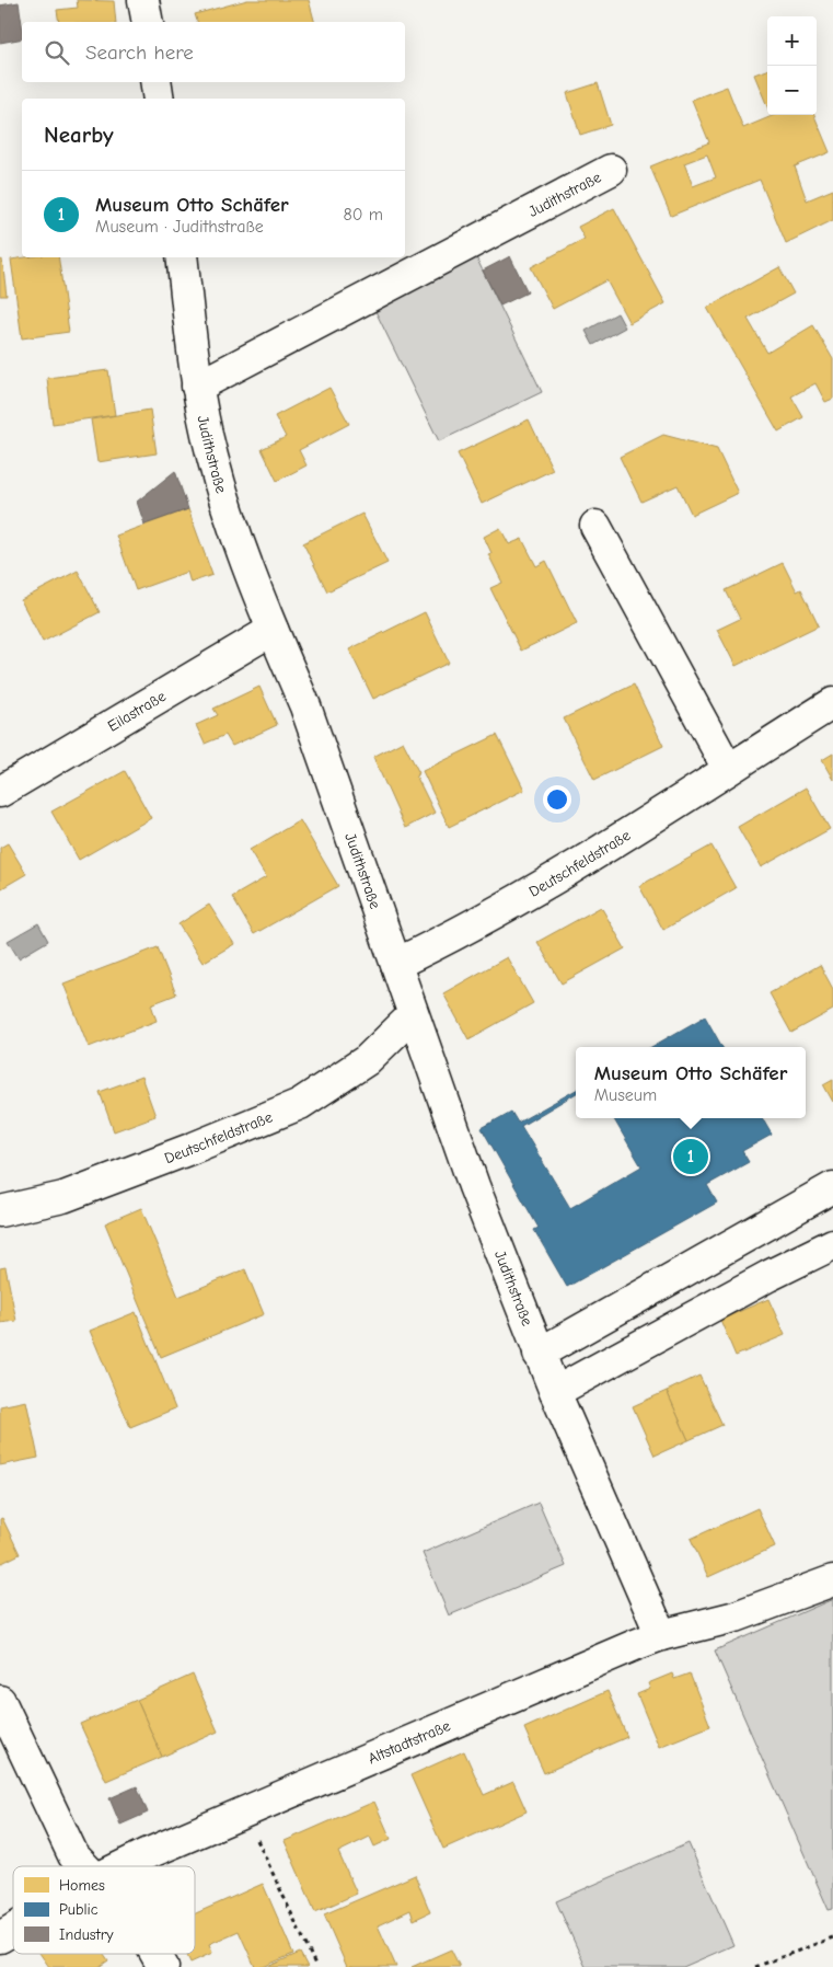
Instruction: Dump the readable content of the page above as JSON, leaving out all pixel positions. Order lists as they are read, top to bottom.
{
  "streets": {
    "street": [
      "Judithstraße",
      "Eilastraße",
      "Deutschfeldstraße",
      "Altstadtstraße"
    ]
  },
  "crossings": [
    ["Judithstraße", "Eilastraße"],
    ["Judithstraße", "Deutschfeldstraße"],
    ["Judithstraße", "Altstadtstraße"]
  ],
  "legend": ["Homes", "Public", "Industry"],
  "page": {
    "map_buttons": ["+", "−"],
    "search": "Search here",
    "heading": "Nearby",
    "list": [
      {
        "mark": "1",
        "name": "Museum Otto Schäfer",
        "note": "Museum · Judithstraße",
        "value": "80 m"
      }
    ],
    "popup": ["Museum Otto Schäfer", "Museum"],
    "pins": "1"
  }
}
